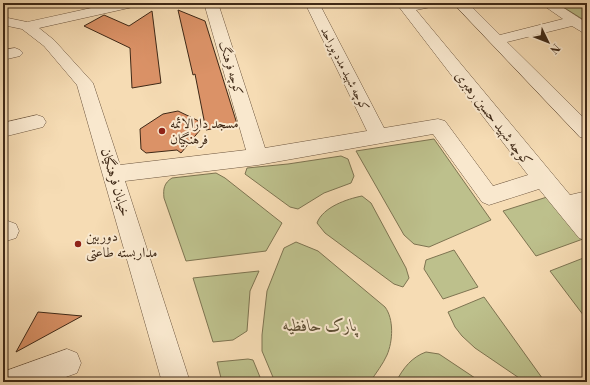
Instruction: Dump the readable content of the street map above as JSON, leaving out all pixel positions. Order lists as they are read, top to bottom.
{
  "streets": {
    "street": [
      "کوچه فرهنگ",
      "کوچه شهید مدد پوراحد",
      "کوچه شهید حسین رهبری",
      "خیابان فرهنگیان"
    ]
  },
  "parks": ["پارک حافظیه"],
  "places": ["مسجد دارالائمه فرهنگیان", "دوربین مداربسته طاعتی"],
  "north": "bottom right"
}
